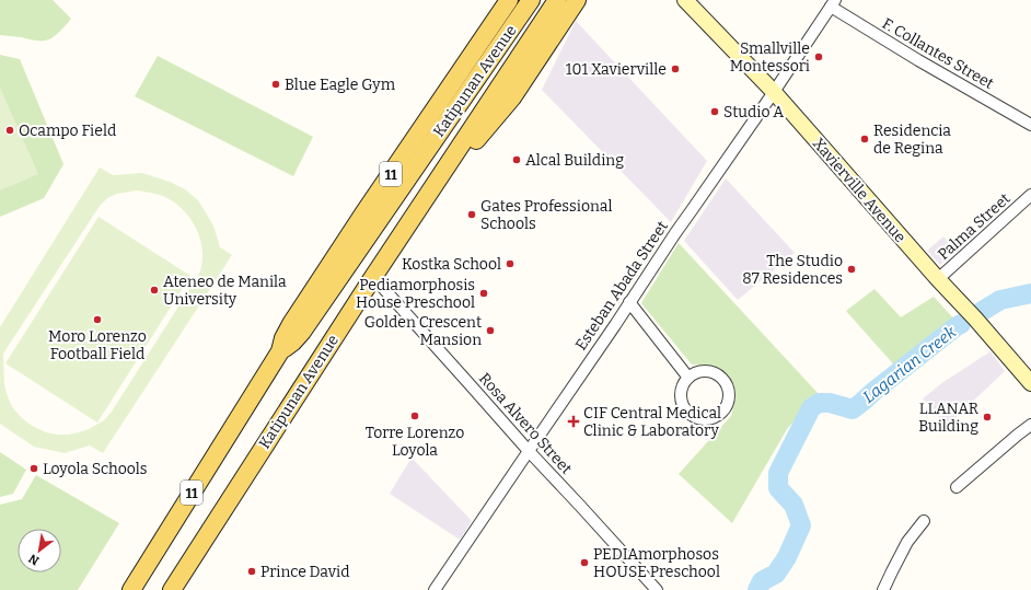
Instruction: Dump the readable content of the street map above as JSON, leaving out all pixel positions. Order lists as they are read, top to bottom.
{
  "streets": {
    "main road": ["Katipunan Avenue", "11", "Xavierville Avenue"],
    "street": [
      "F. Collantes Street",
      "Palma Street",
      "Esteban Abada Street",
      "Rosa Alvero Street"
    ]
  },
  "crossings": [
    ["F. Collantes Street", "Esteban Abada Street"],
    ["Katipunan Avenue", "Rosa Alvero Street"],
    ["Xavierville Avenue", "Palma Street"],
    ["Xavierville Avenue", "Esteban Abada Street"],
    ["Esteban Abada Street", "Rosa Alvero Street"]
  ],
  "water": ["Lagarian Creek"],
  "places": {
    "other": [
      "Smallville Montessori",
      "101 Xavierville",
      "Blue Eagle Gym",
      "Studio A",
      "Ocampo Field",
      "Residencia de Regina",
      "Alcal Building",
      "Gates Professional Schools",
      "Kostka School",
      "The Studio 87 Residences",
      "Ateneo de Manila University",
      "Pediamorphosis House Preschool",
      "Moro Lorenzo Football Field",
      "Golden Crescent Mansion",
      "Torre Lorenzo Loyola",
      "LLANAR Building",
      "Loyola Schools",
      "PEDIAmorphosos HOUSE Preschool",
      "Prince David"
    ],
    "health": ["CIF Central Medical Clinic & Laboratory"]
  },
  "north": "bottom left"
}
